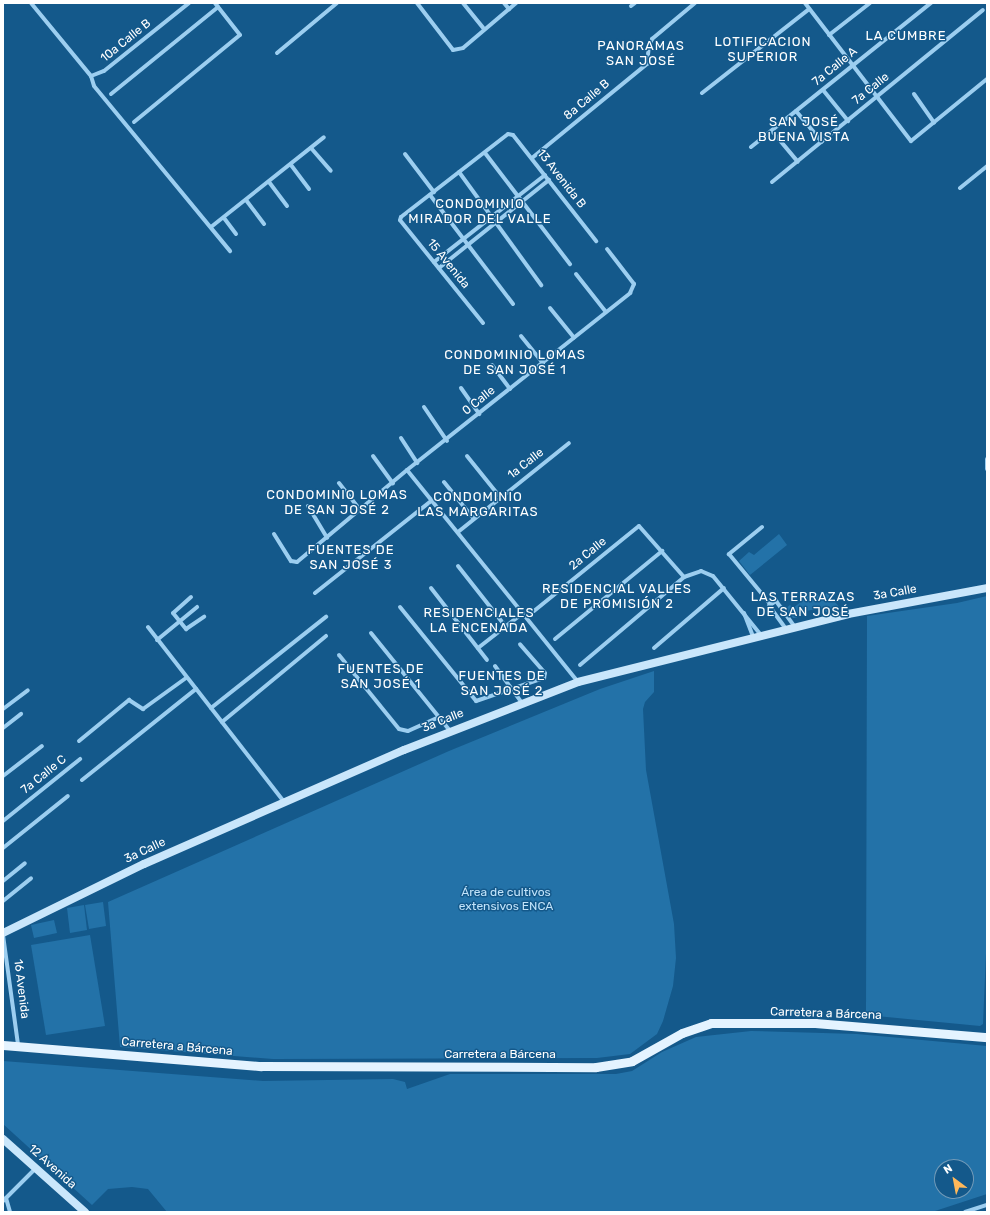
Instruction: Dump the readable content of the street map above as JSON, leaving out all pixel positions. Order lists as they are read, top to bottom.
{
  "streets": {
    "main road": ["3a Calle", "Carretera a Bárcena", "12 Avenida"],
    "street": [
      "10a Calle B",
      "7a Calle A",
      "7a Calle",
      "8a Calle B",
      "13 Avenida B",
      "15 Avenida",
      "0 Calle",
      "1a Calle",
      "2a Calle",
      "7a Calle C",
      "16 Avenida"
    ]
  },
  "crossings": [
    ["8a Calle B", "13 Avenida B"],
    ["3a Calle", "16 Avenida"],
    ["16 Avenida", "Carretera a Bárcena"]
  ],
  "districts": [
    "LA CUMBRE",
    "LOTIFICACION SUPERIOR",
    "PANORAMAS SAN JOSÉ",
    "SAN JOSÉ BUENA VISTA",
    "CONDOMINIO MIRADOR DEL VALLE",
    "CONDOMINIO LOMAS DE SAN JOSÉ 1",
    "CONDOMINIO LOMAS DE SAN JOSÉ 2",
    "CONDOMINIO LAS MARGARITAS",
    "FUENTES DE SAN JOSÉ 3",
    "RESIDENCIAL VALLES DE PROMISIÓN 2",
    "LAS TERRAZAS DE SAN JOSÉ",
    "RESIDENCIALES LA ENCENADA",
    "FUENTES DE SAN JOSÉ 1",
    "FUENTES DE SAN JOSÉ 2"
  ],
  "parks": ["Área de cultivos extensivos ENCA"],
  "north": "top left"
}
